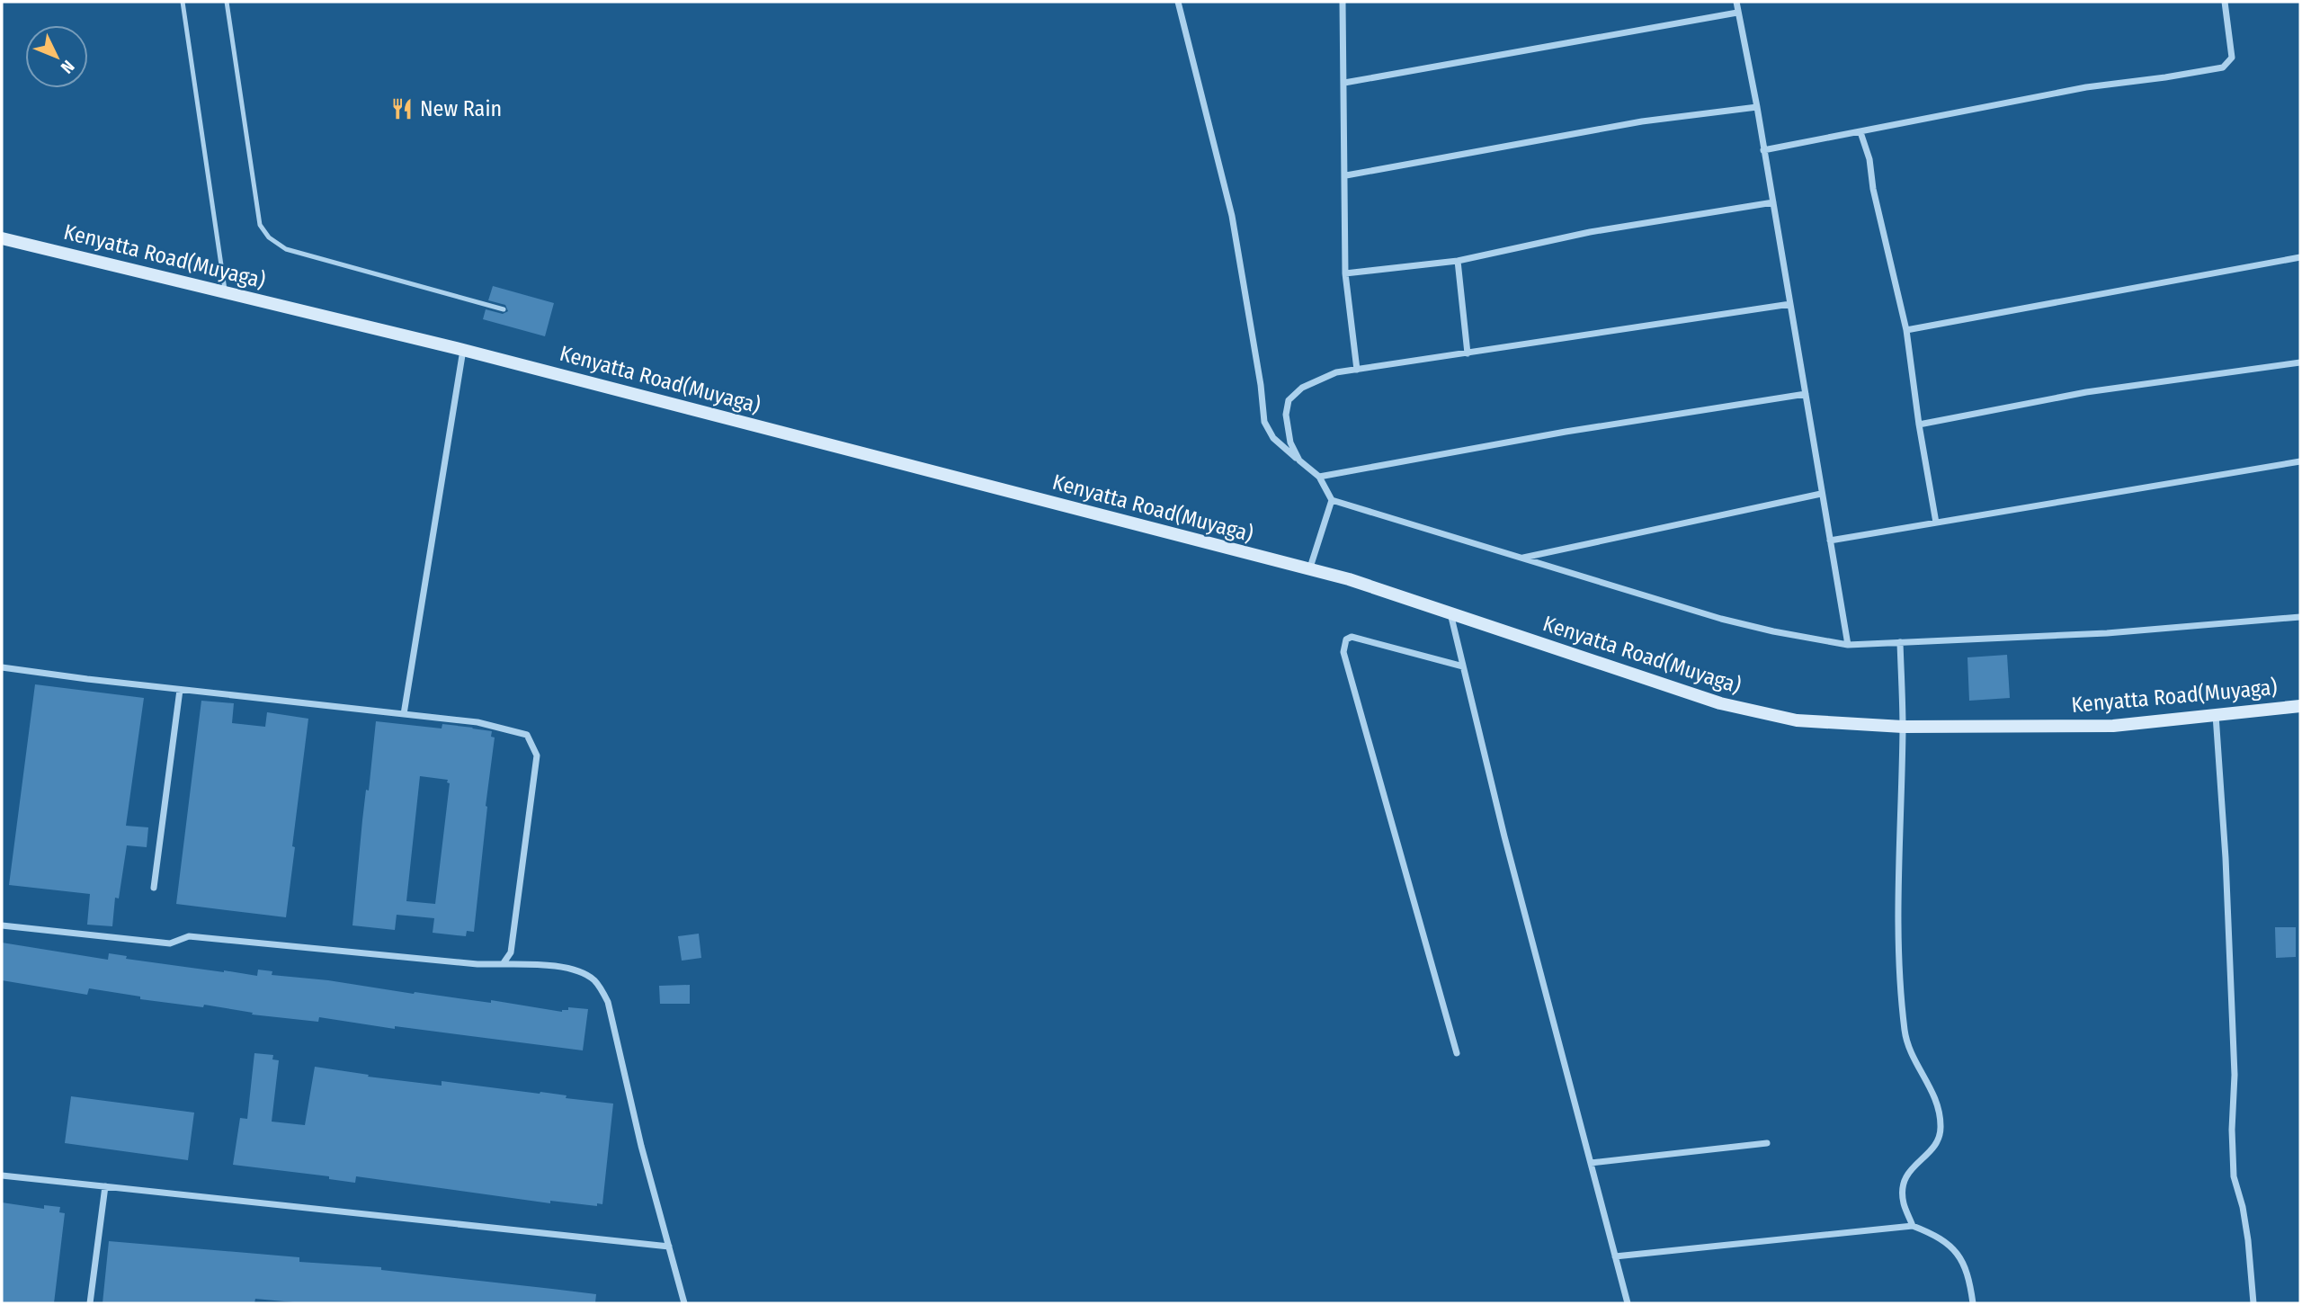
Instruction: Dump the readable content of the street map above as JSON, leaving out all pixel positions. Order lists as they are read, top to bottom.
{
  "streets": {
    "main road": ["Kenyatta Road(Muyaga)"]
  },
  "places": {
    "restaurant": ["New Rain"]
  },
  "north": "bottom right"
}
